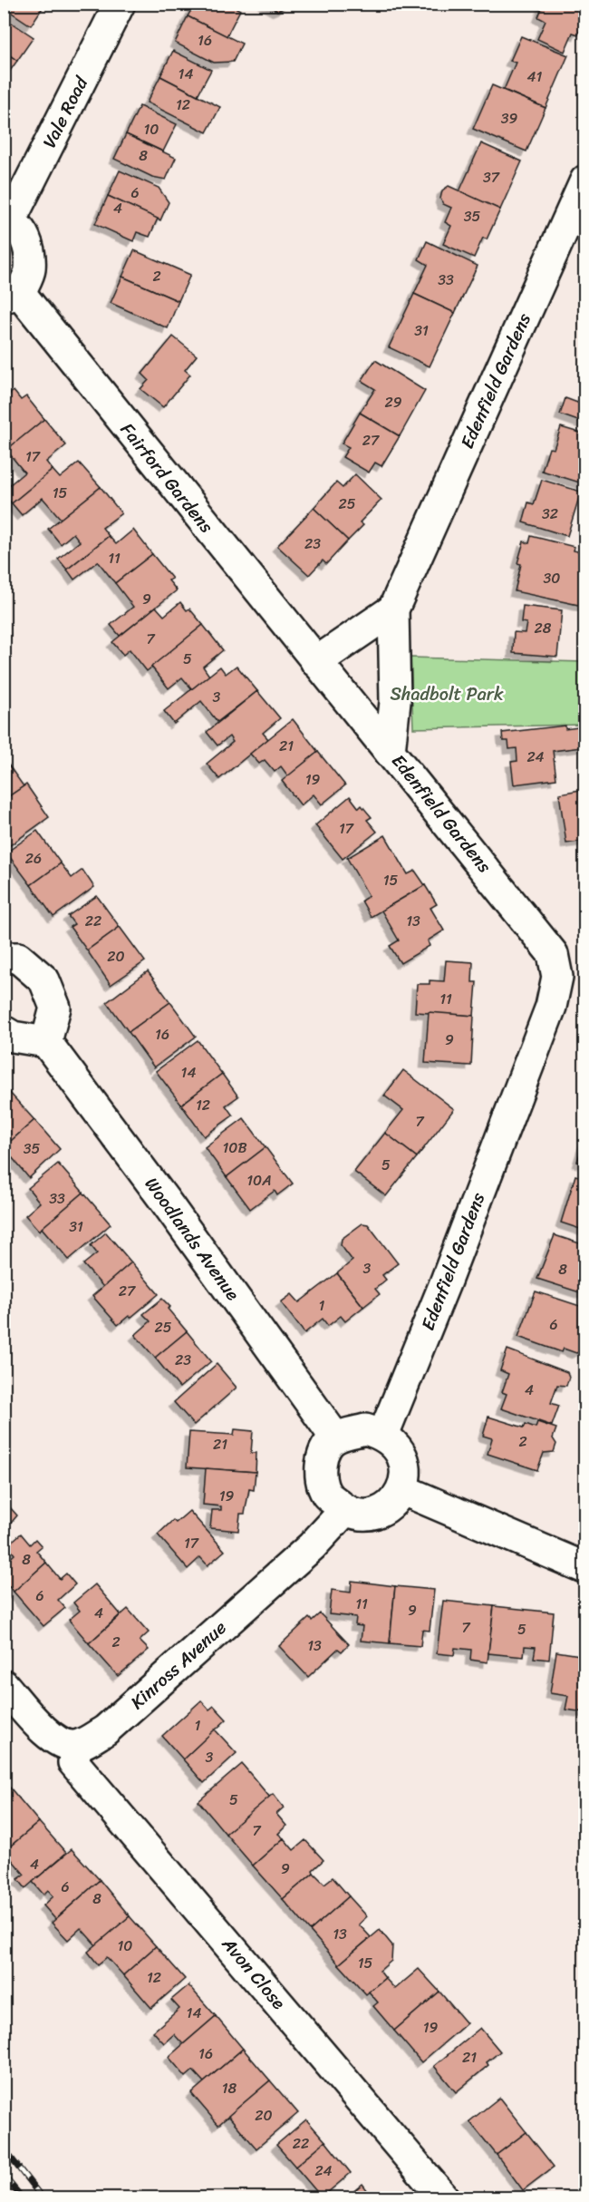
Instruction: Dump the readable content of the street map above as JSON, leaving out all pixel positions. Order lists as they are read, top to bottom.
{
  "streets": {
    "street": [
      "Vale Road",
      "Edenfield Gardens",
      "Fairford Gardens",
      "Woodlands Avenue",
      "Kinross Avenue",
      "Avon Close"
    ]
  },
  "crossings": [
    ["Edenfield Gardens", "Fairford Gardens"],
    ["Edenfield Gardens", "Woodlands Avenue"],
    ["Edenfield Gardens", "Kinross Avenue"],
    ["Woodlands Avenue", "Kinross Avenue"],
    ["Kinross Avenue", "Avon Close"]
  ],
  "parks": ["Shadbolt Park"],
  "house_numbers": [
    "16",
    "14",
    "41",
    "12",
    "39",
    "10",
    "8",
    "37",
    "6",
    "4",
    "35",
    "2",
    "33",
    "31",
    "29",
    "27",
    "17",
    "15",
    "25",
    "32",
    "23",
    "11",
    "30",
    "9",
    "28",
    "7",
    "5",
    "3",
    "21",
    "24",
    "19",
    "17",
    "26",
    "15",
    "22",
    "13",
    "20",
    "11",
    "16",
    "9",
    "14",
    "12",
    "7",
    "10B",
    "35",
    "5",
    "10A",
    "33",
    "31",
    "3",
    "8",
    "27",
    "1",
    "6",
    "25",
    "23",
    "4",
    "2",
    "21",
    "19",
    "17",
    "8",
    "6",
    "11",
    "9",
    "4",
    "7",
    "5",
    "2",
    "13",
    "1",
    "3",
    "5",
    "7",
    "4",
    "9",
    "6",
    "8",
    "13",
    "10",
    "15",
    "12",
    "14",
    "19",
    "16",
    "21",
    "18",
    "20",
    "22",
    "24"
  ]
}
